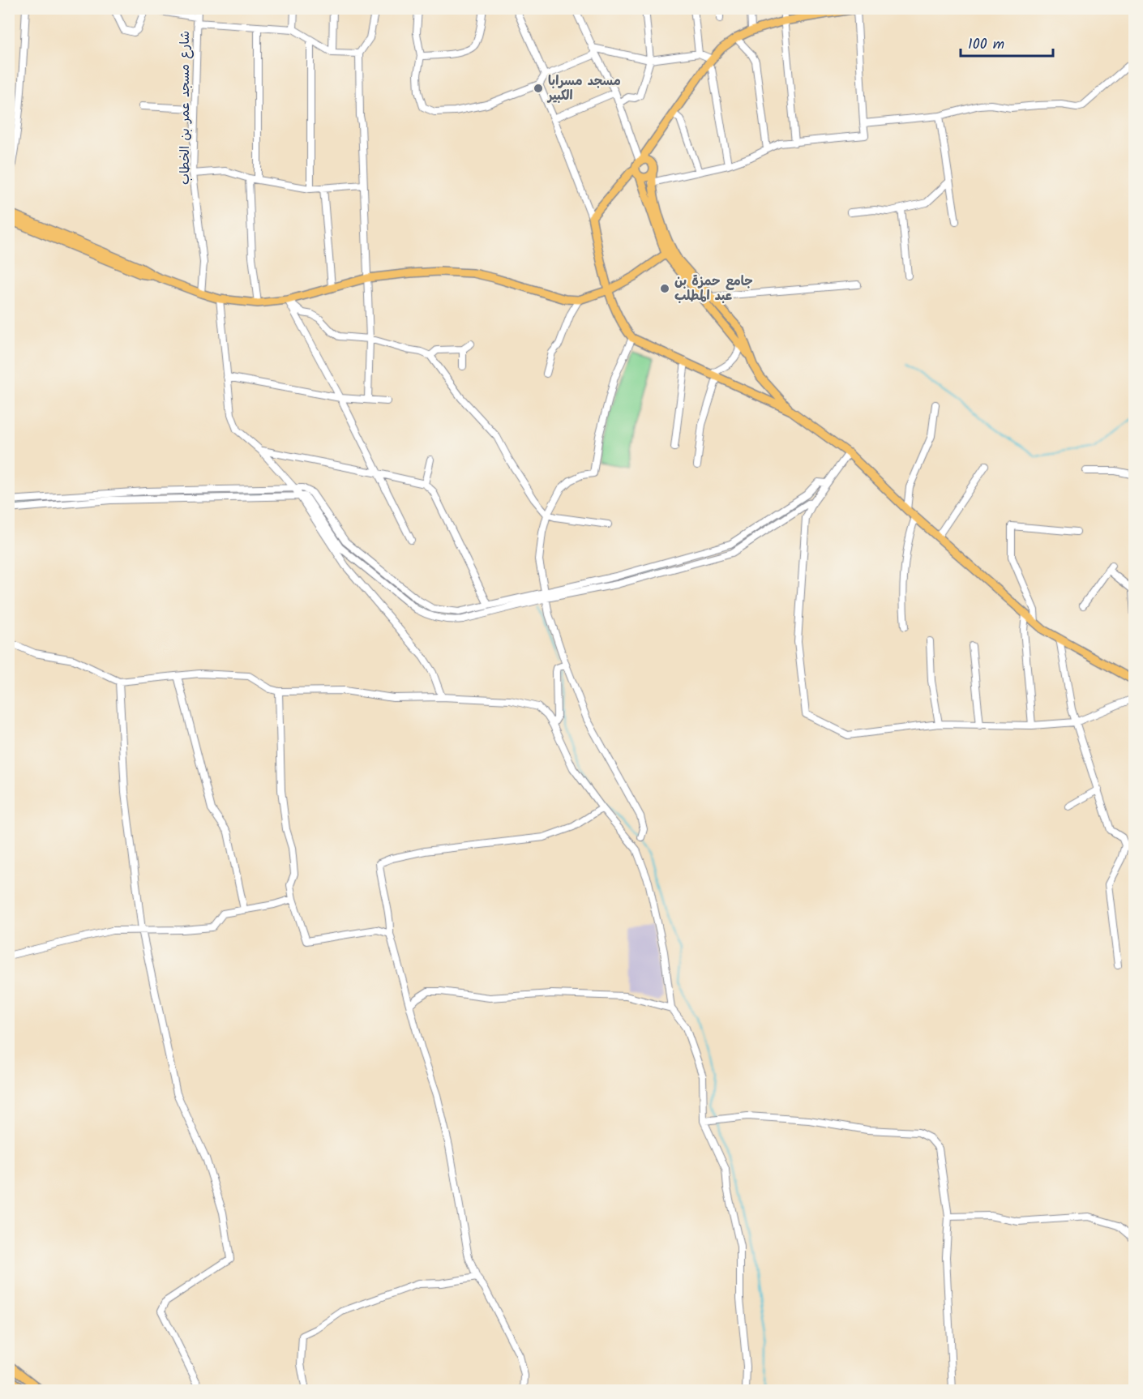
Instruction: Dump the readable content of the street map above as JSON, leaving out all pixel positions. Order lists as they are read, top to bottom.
{
  "streets": {
    "street": ["شارع مسجد عمر بن الخطاب"]
  },
  "places": ["مسجد مسرابا الكبير", "جامع حمزة بن عبد المطلب"],
  "scale_bar": "100 m"
}
